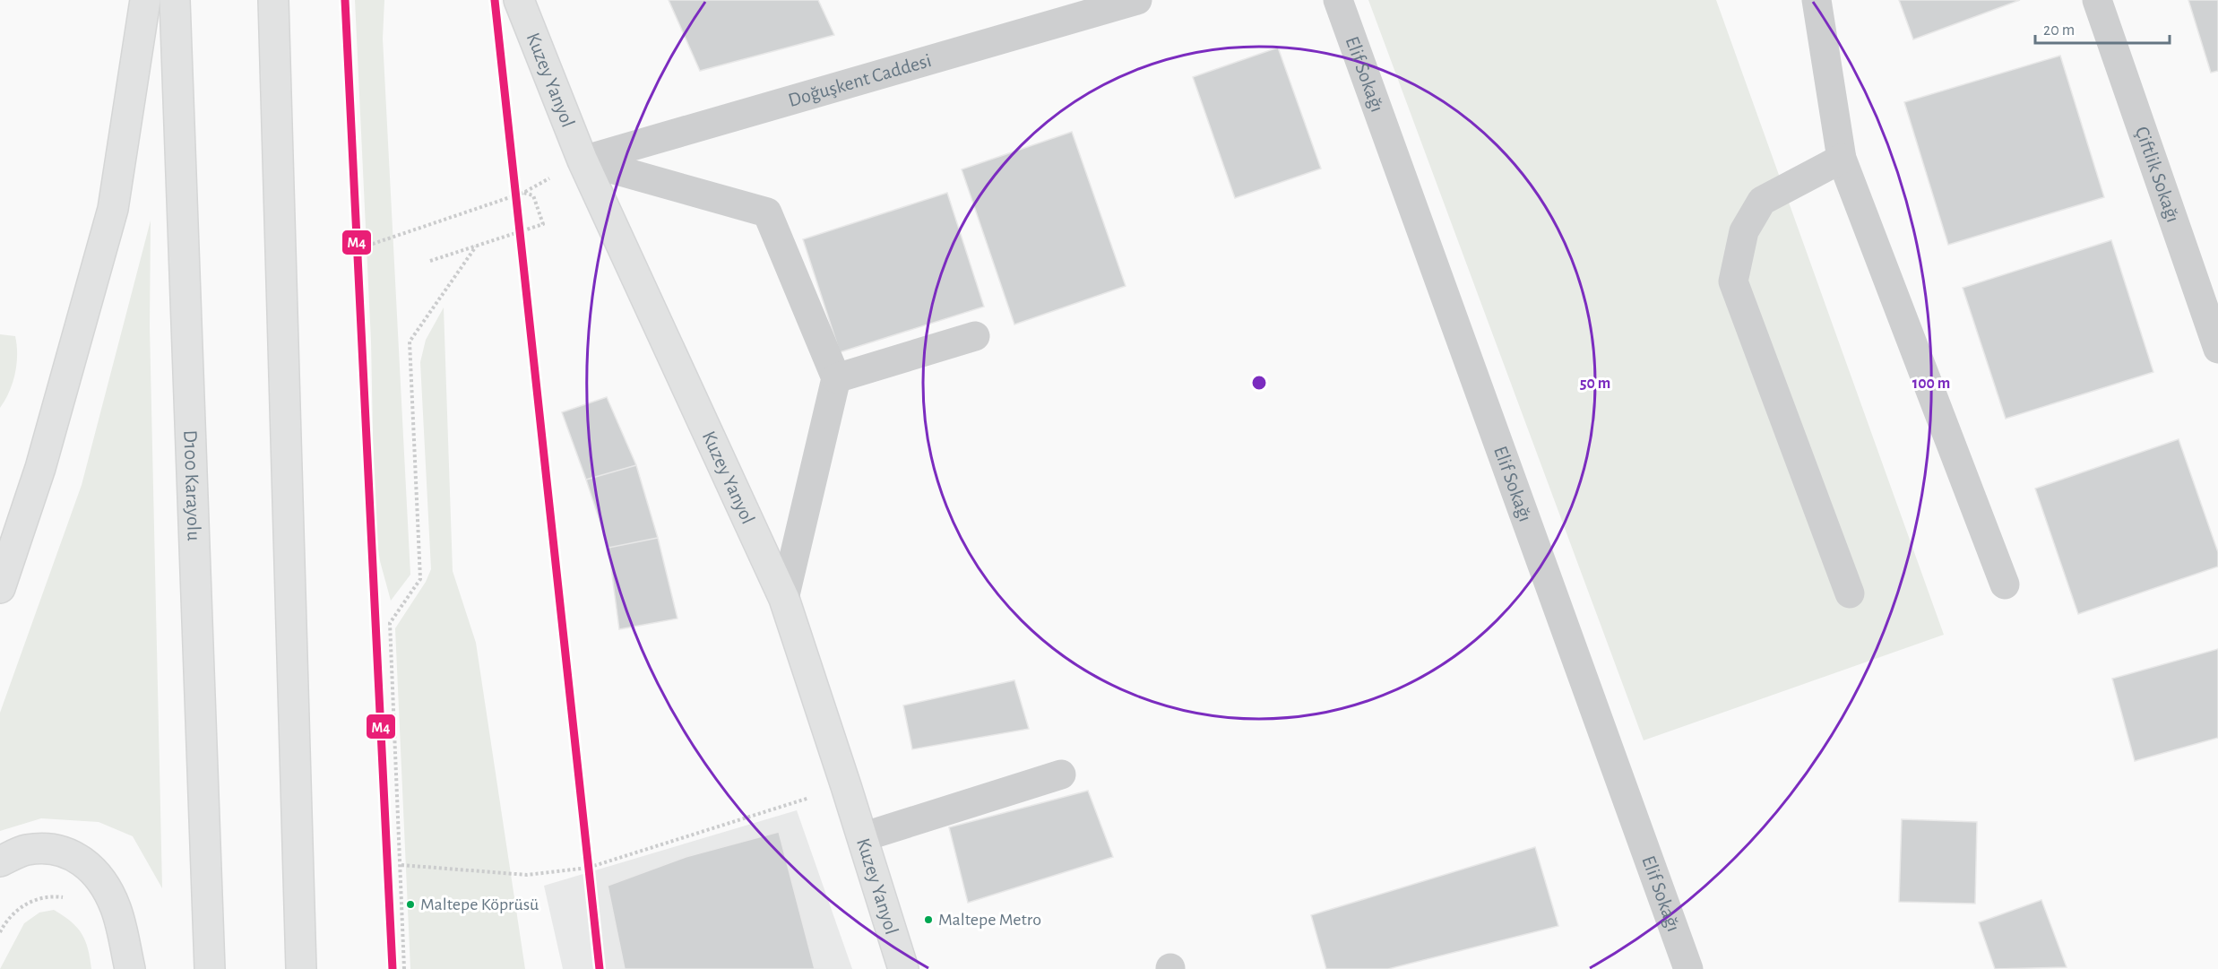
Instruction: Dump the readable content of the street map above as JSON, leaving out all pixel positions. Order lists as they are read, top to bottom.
{
  "streets": {
    "main road": ["Kuzey Yanyol", "D100 Karayolu"],
    "street": ["Elif Sokağı", "Doğuşkent Caddesi", "Çiftlik Sokağı"]
  },
  "crossings": [
    ["Kuzey Yanyol", "Doğuşkent Caddesi"]
  ],
  "places": ["Maltepe Köprüsü", "Maltepe Metro"],
  "lines": ["transit line M4"],
  "scale_bar": "20 m",
  "rings": ["50 m", "100 m"]
}
